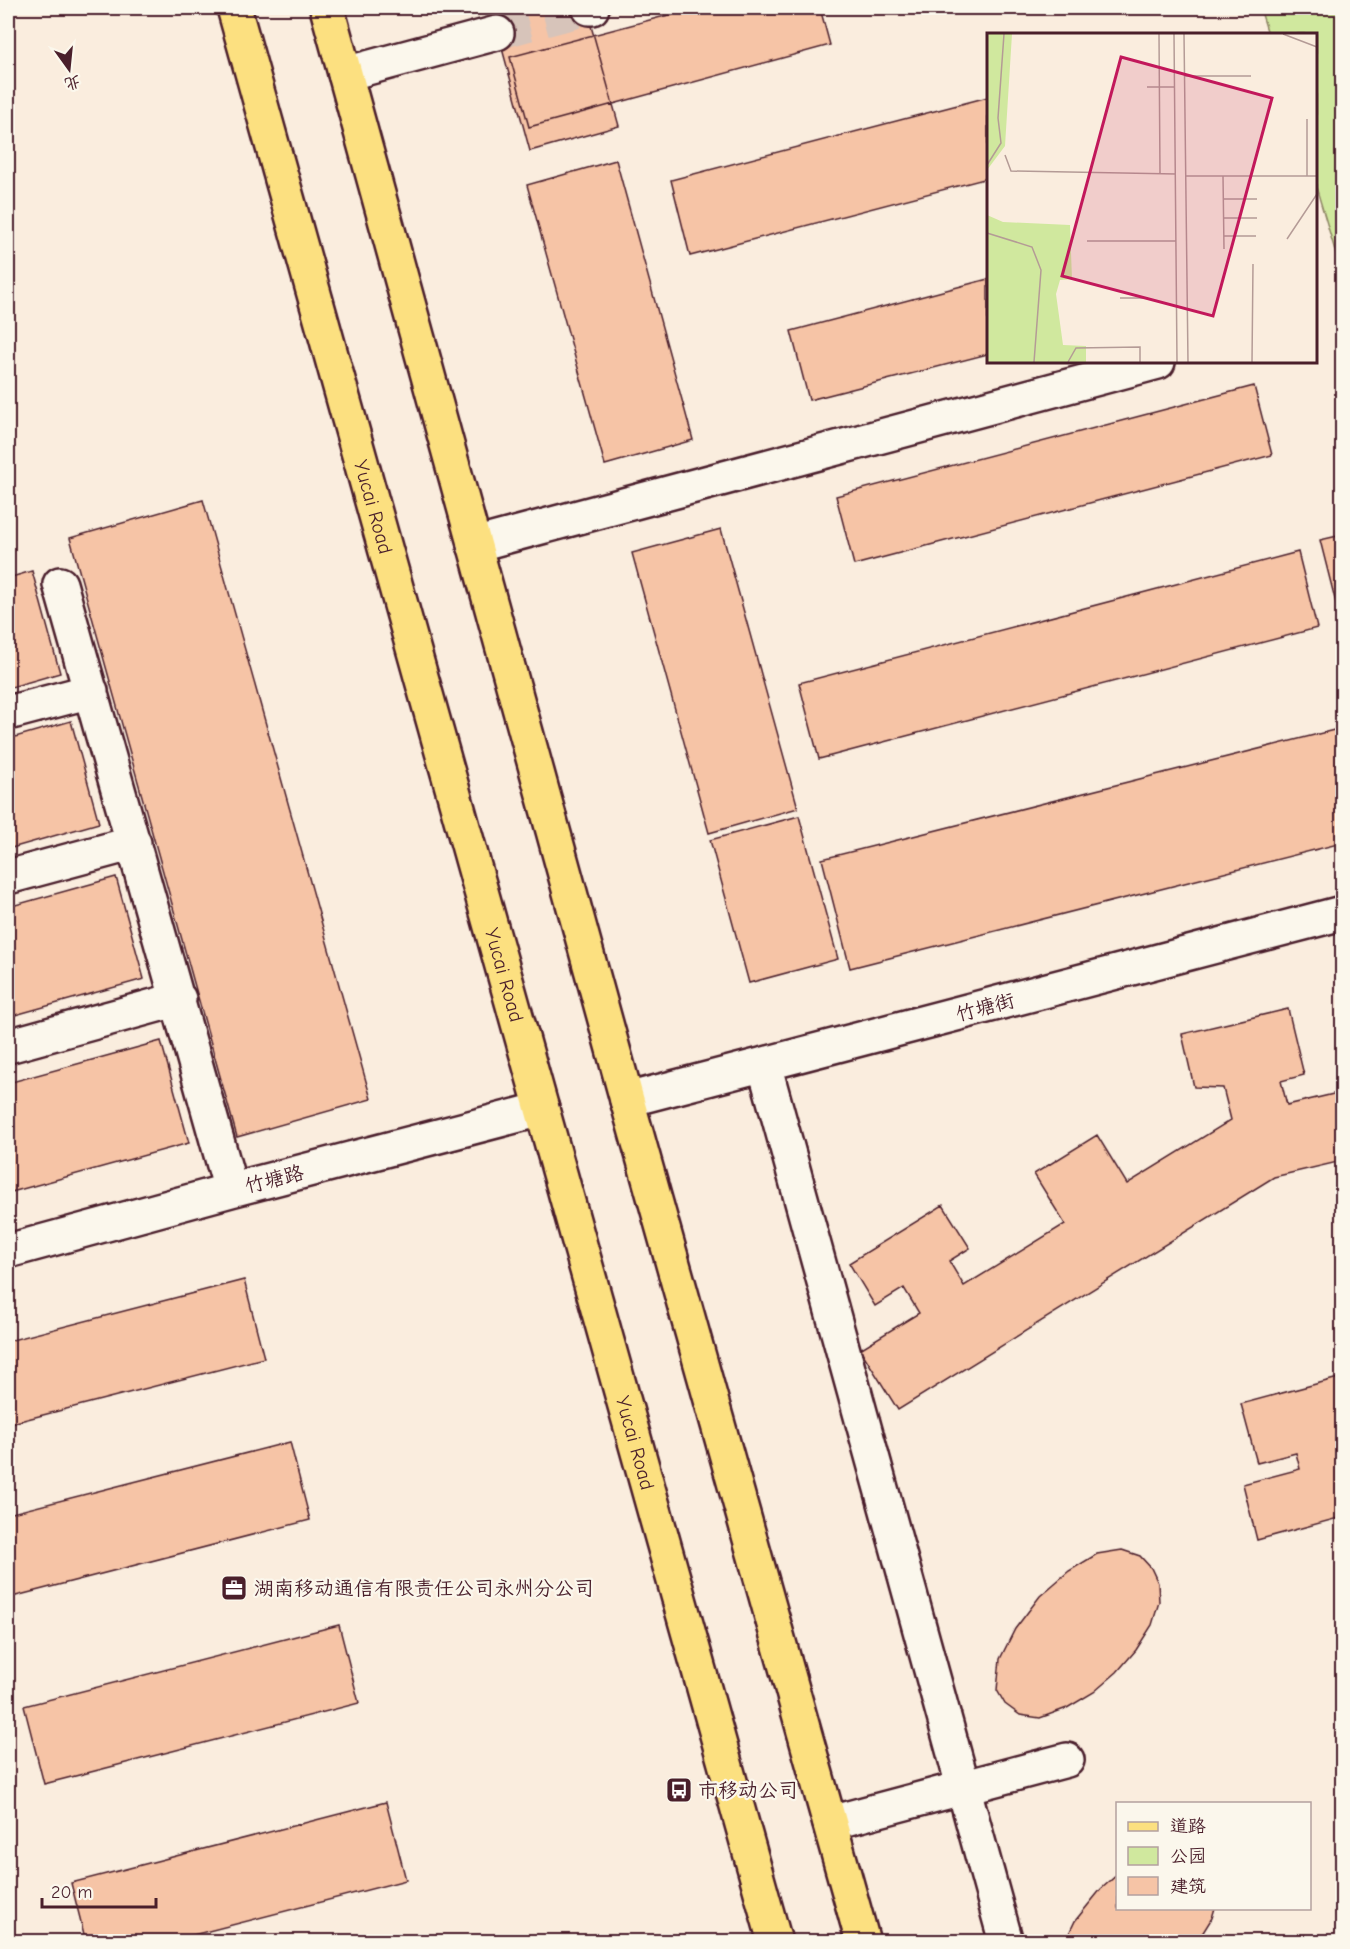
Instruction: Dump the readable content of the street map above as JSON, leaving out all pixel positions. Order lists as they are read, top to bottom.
{
  "streets": {
    "main road": ["Yucai Road"],
    "street": ["竹塘街", "竹塘路"]
  },
  "crossings": [
    ["Yucai Road", "竹塘路"]
  ],
  "places": {
    "office": ["湖南移动通信有限责任公司永州分公司"],
    "bus stop": ["市移动公司"]
  },
  "legend": ["道路", "公园", "建筑"],
  "scale_bar": "20 m",
  "north": "bottom"
}
